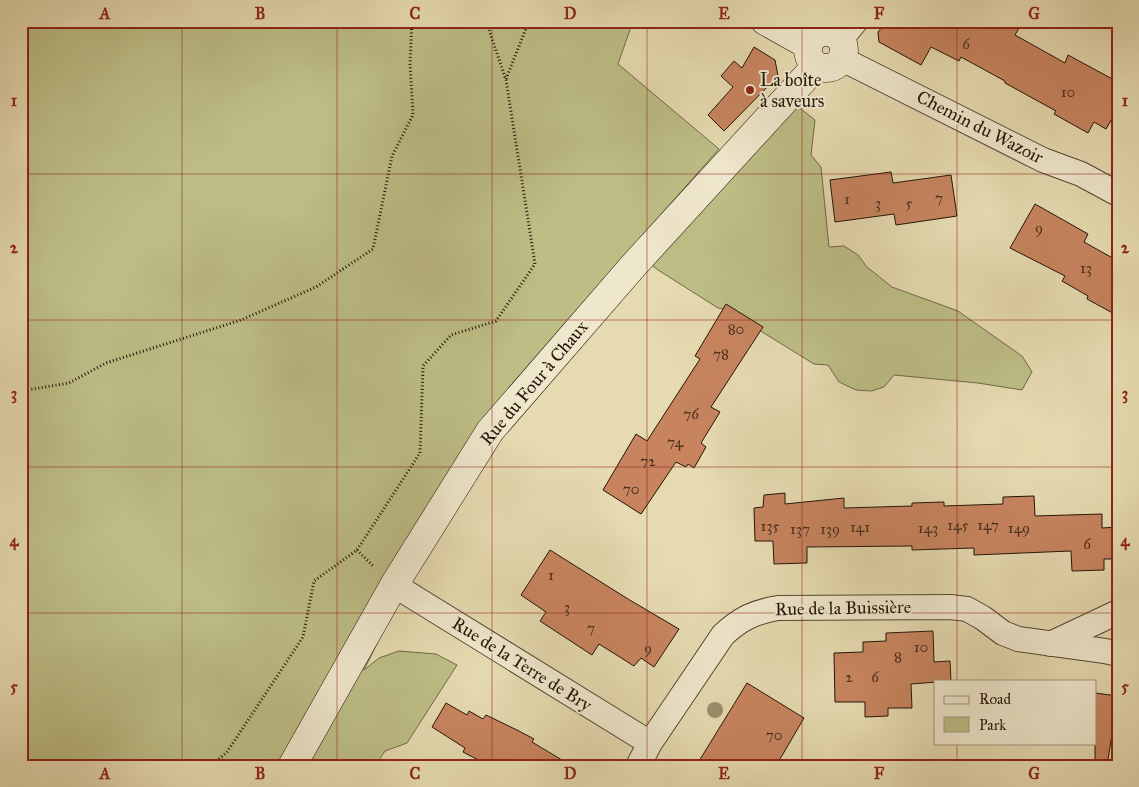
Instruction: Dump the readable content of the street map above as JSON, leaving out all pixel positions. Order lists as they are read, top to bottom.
{
  "streets": {
    "street": [
      "Chemin du Wazoir",
      "Rue du Four à Chaux",
      "Rue de la Buissière",
      "Rue de la Terre de Bry"
    ]
  },
  "crossings": [
    ["Chemin du Wazoir", "Rue du Four à Chaux"],
    ["Rue du Four à Chaux", "Rue de la Terre de Bry"],
    ["Rue de la Buissière", "Rue de la Terre de Bry"]
  ],
  "places": ["La boîte à saveurs"],
  "house_numbers": [
    "6",
    "10",
    "7",
    "1",
    "3",
    "5",
    "9",
    "13",
    "80",
    "78",
    "76",
    "74",
    "72",
    "70",
    "145",
    "147",
    "135",
    "141",
    "143",
    "149",
    "137",
    "139",
    "6",
    "1",
    "3",
    "7",
    "10",
    "9",
    "8",
    "2",
    "6",
    "70"
  ],
  "legend": ["Road", "Park"],
  "grid": {
    "columns": [
      "A",
      "B",
      "C",
      "D",
      "E",
      "F",
      "G"
    ],
    "rows": [
      "1",
      "2",
      "3",
      "4",
      "5"
    ]
  }
}
